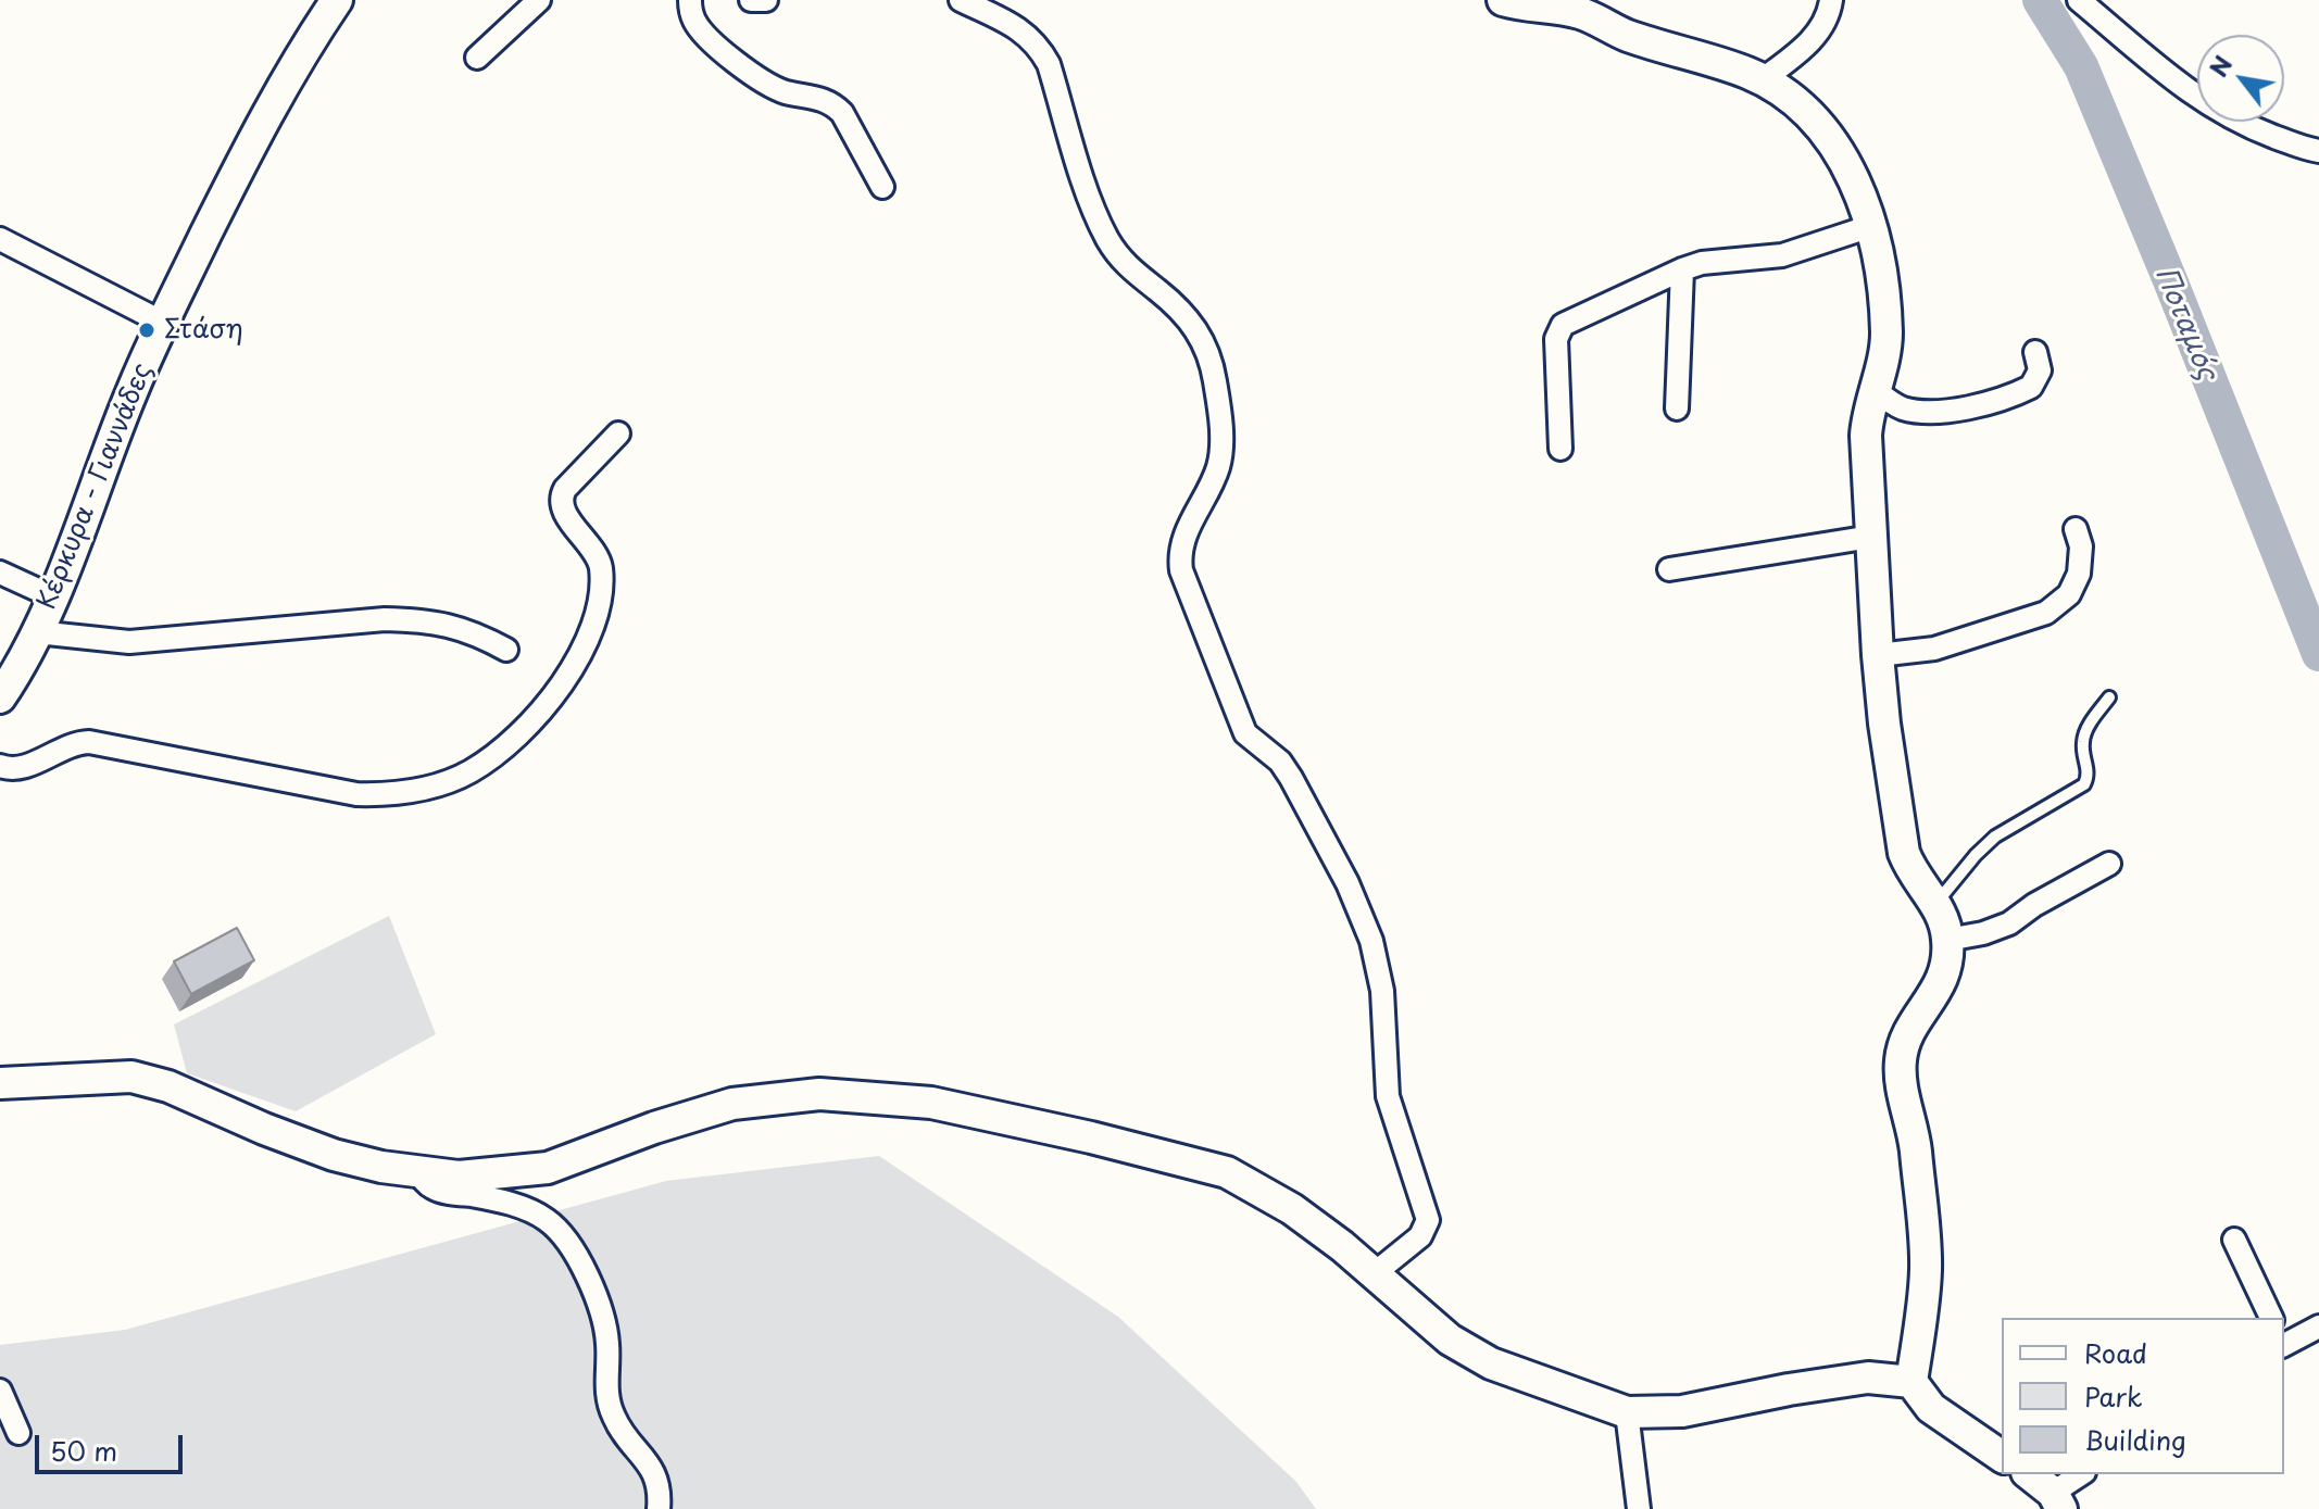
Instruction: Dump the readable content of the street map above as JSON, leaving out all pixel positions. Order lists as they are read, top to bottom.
{
  "streets": {
    "street": ["Κέρκυρα - Γιαννάδες"]
  },
  "water": ["Ποταμός"],
  "places": ["Στάση"],
  "legend": ["Road", "Park", "Building"],
  "scale_bar": "50 m",
  "north": "top left"
}
